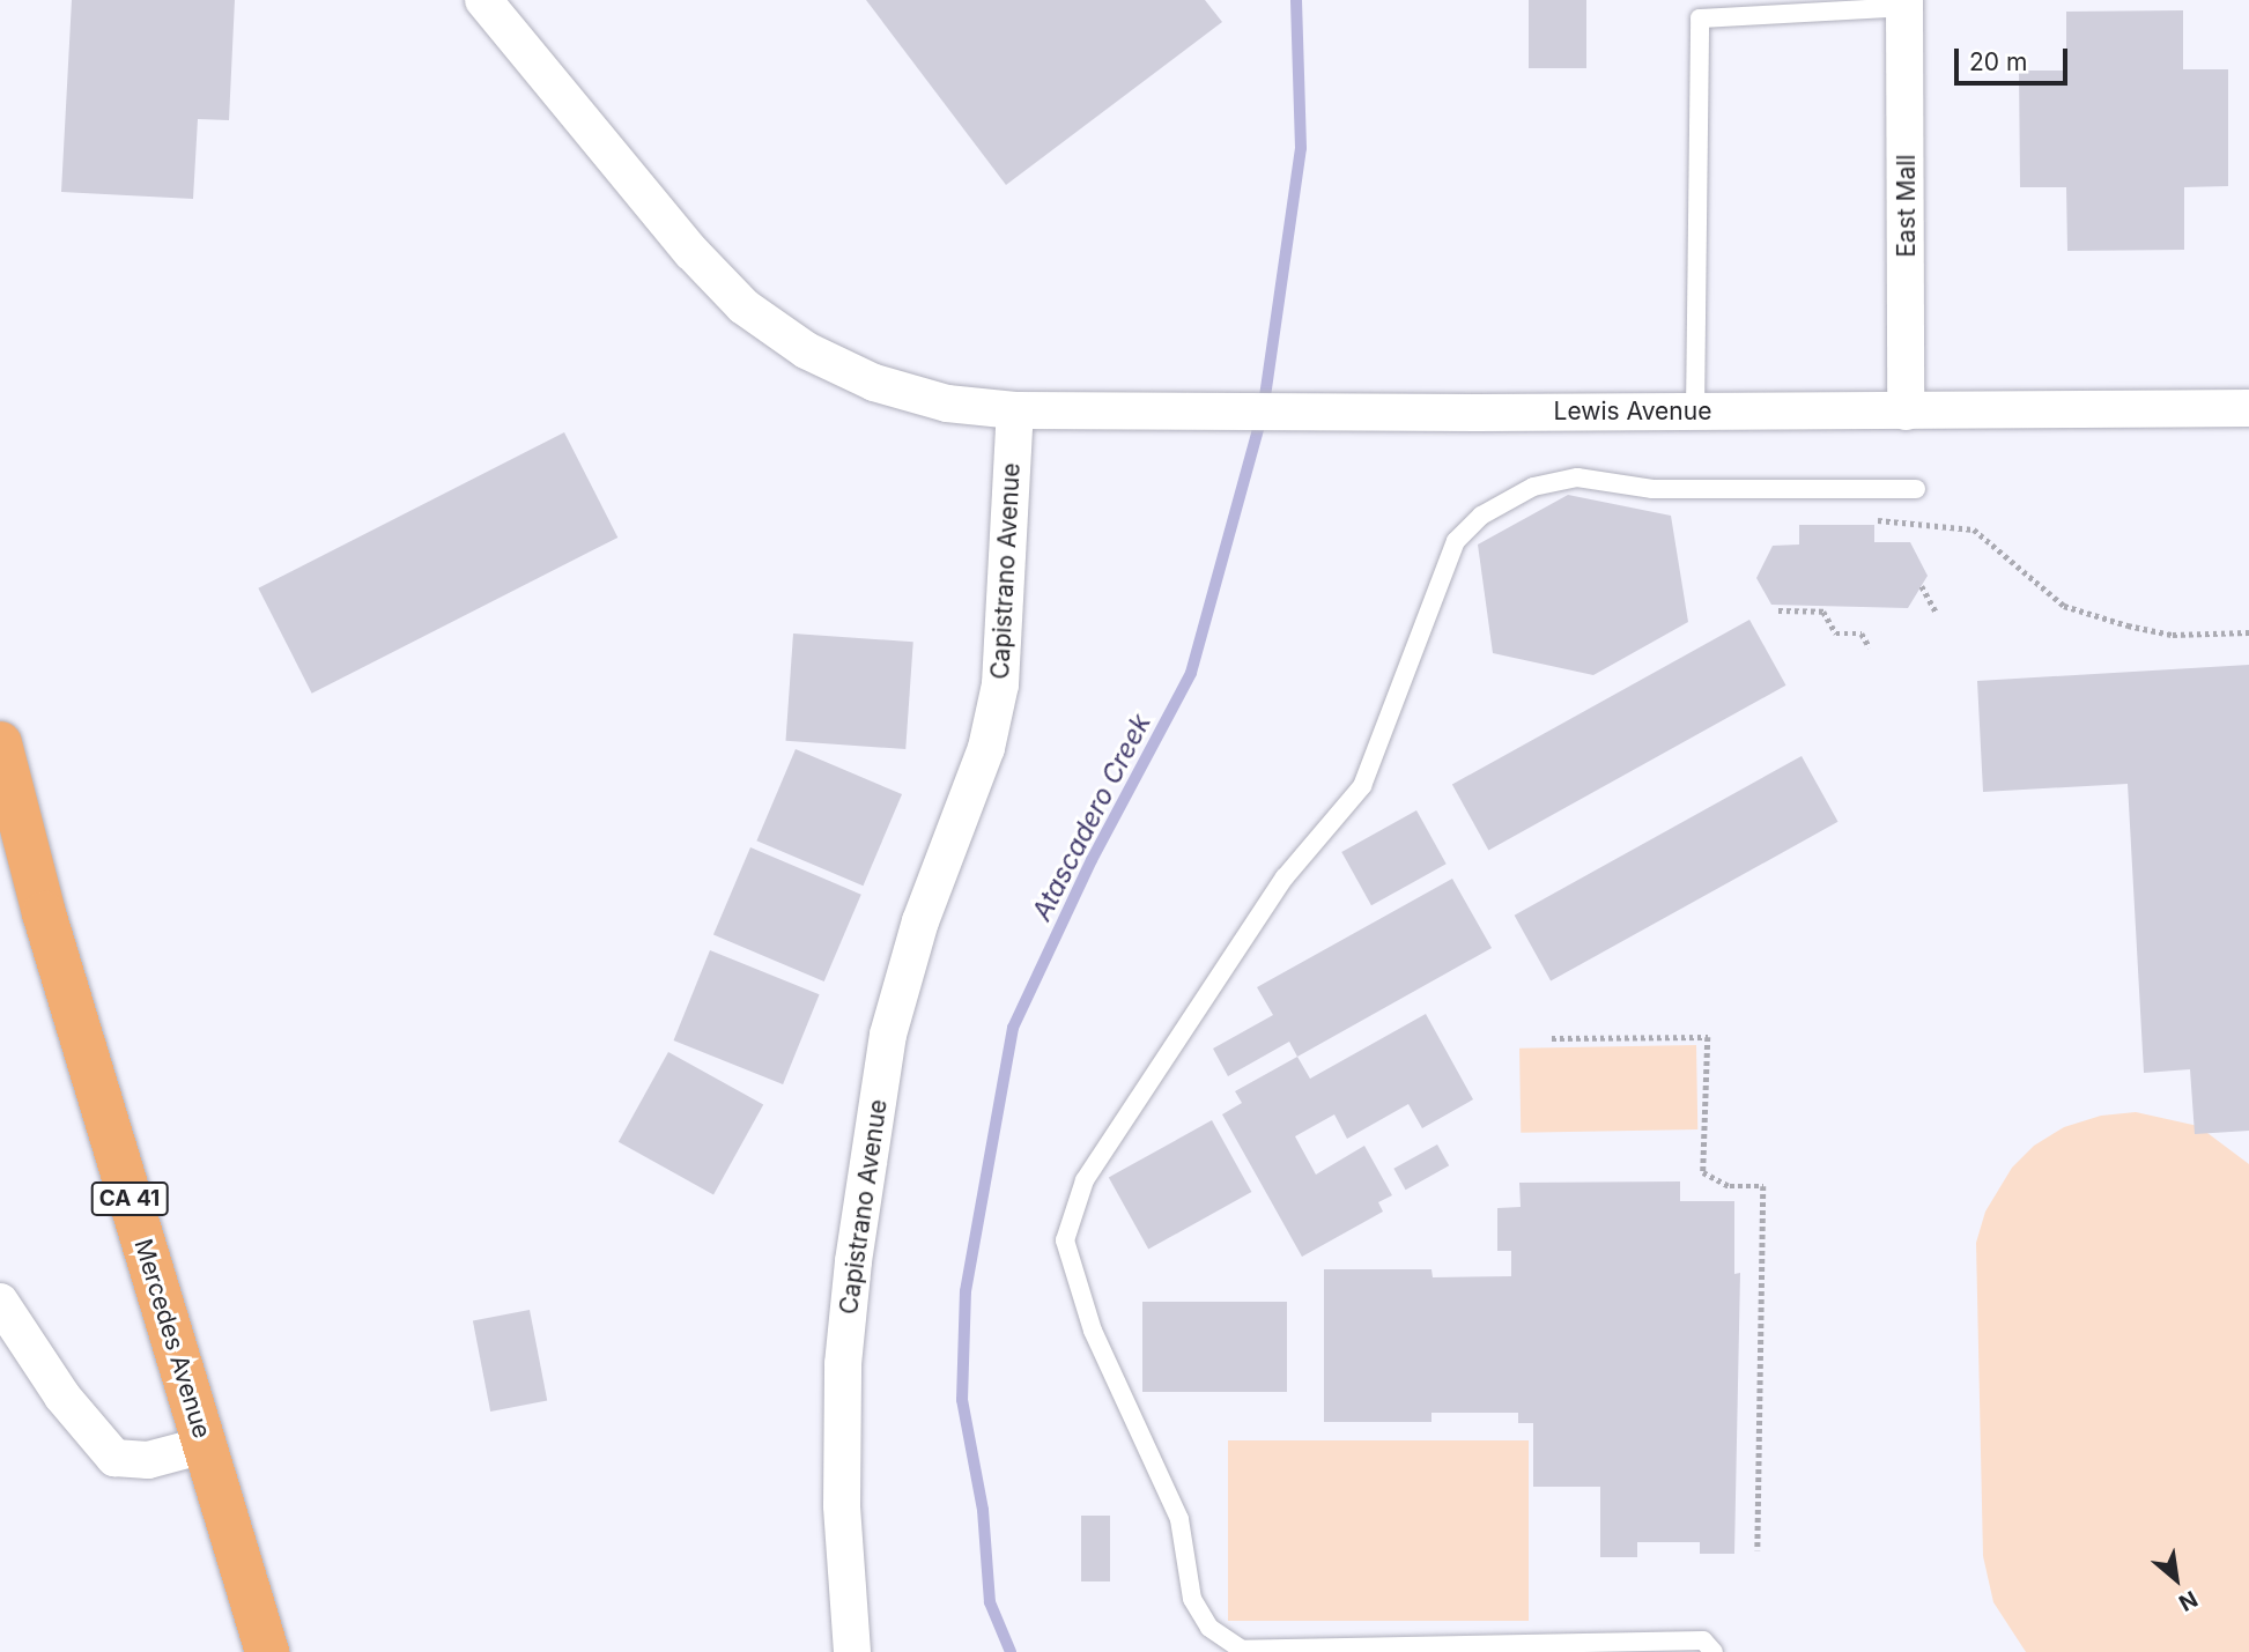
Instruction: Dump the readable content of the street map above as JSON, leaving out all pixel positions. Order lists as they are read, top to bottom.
{
  "streets": {
    "main road": ["CA 41", "Mercedes Avenue"],
    "street": ["East Mall", "Lewis Avenue", "Capistrano Avenue"]
  },
  "crossings": [
    ["East Mall", "Lewis Avenue"],
    ["Lewis Avenue", "Capistrano Avenue"]
  ],
  "water": ["Atascadero Creek"],
  "scale_bar": "20 m",
  "north": "bottom right"
}
